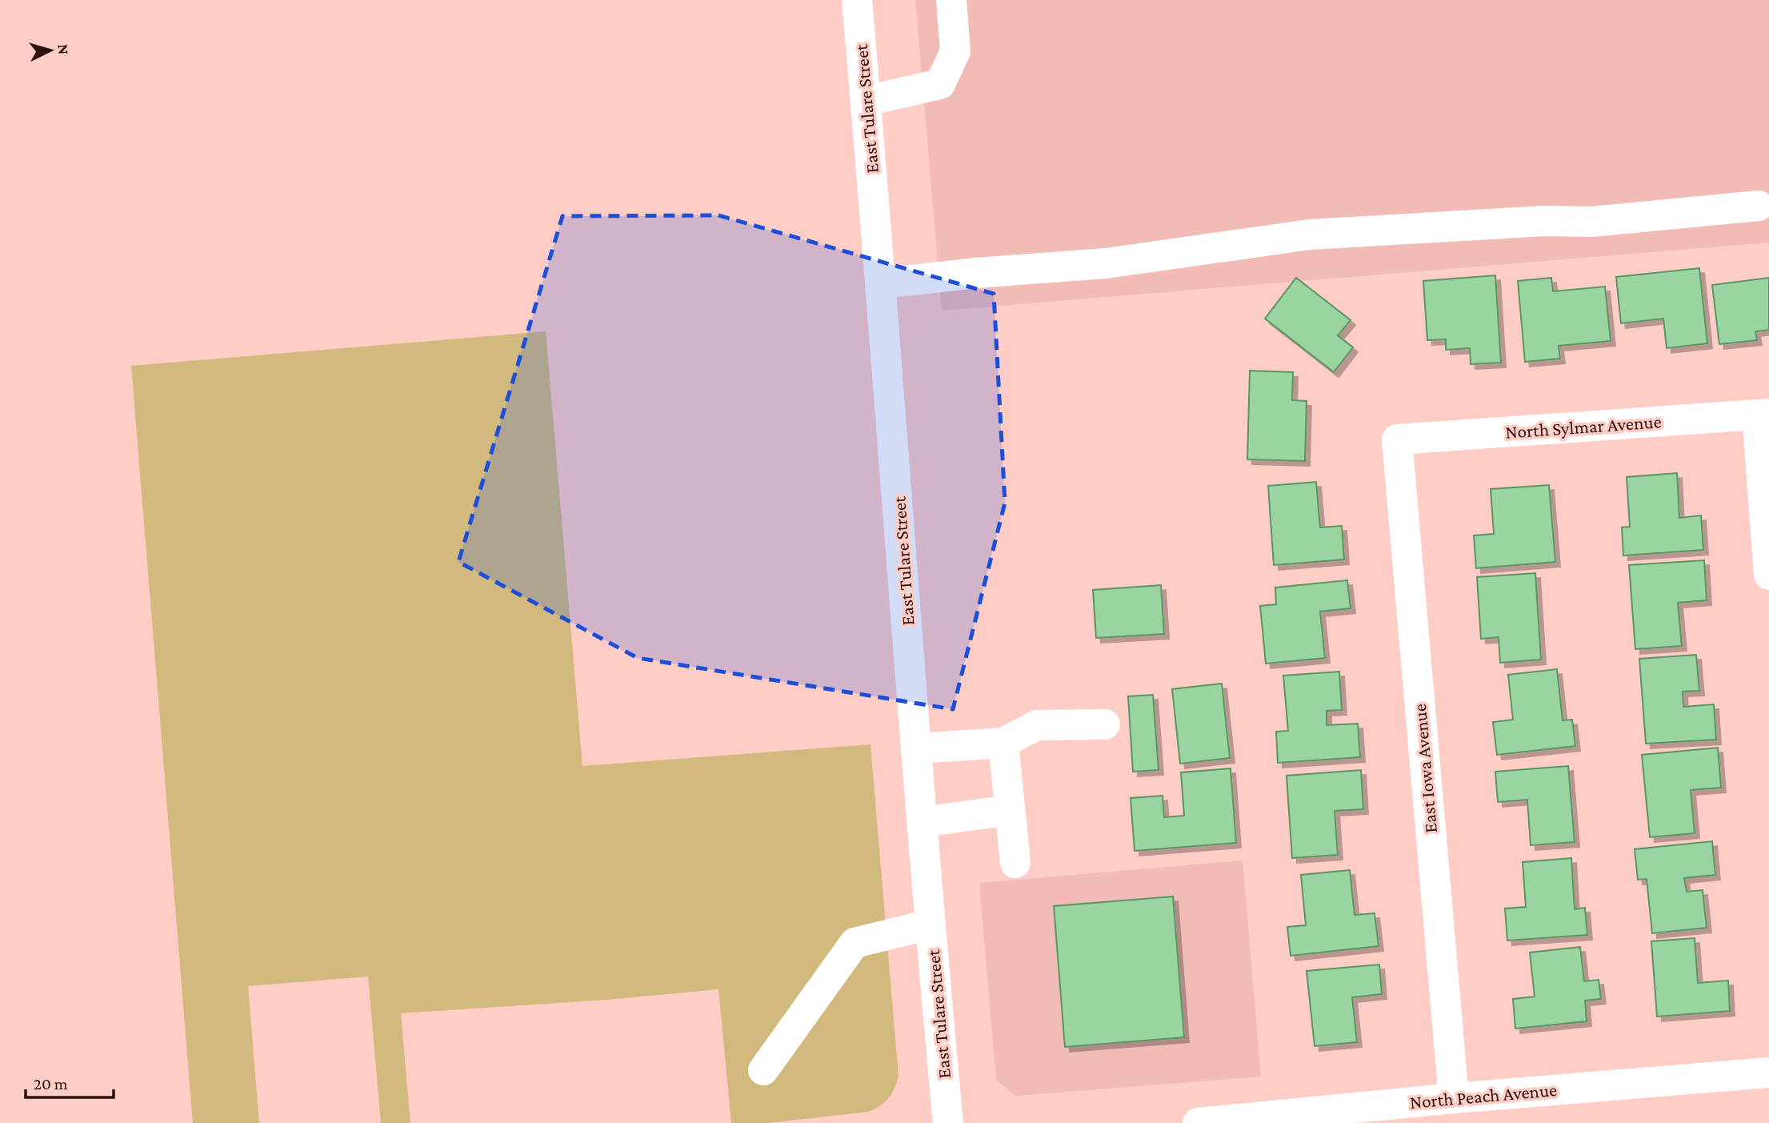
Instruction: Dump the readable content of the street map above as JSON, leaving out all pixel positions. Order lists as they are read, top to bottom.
{
  "streets": {
    "main road": [
      "East Tulare Street",
      "North Sylmar Avenue",
      "East Iowa Avenue",
      "North Peach Avenue"
    ]
  },
  "crossings": [
    ["North Sylmar Avenue", "East Iowa Avenue"],
    ["East Iowa Avenue", "North Peach Avenue"]
  ],
  "scale_bar": "20 m",
  "north": "right"
}
